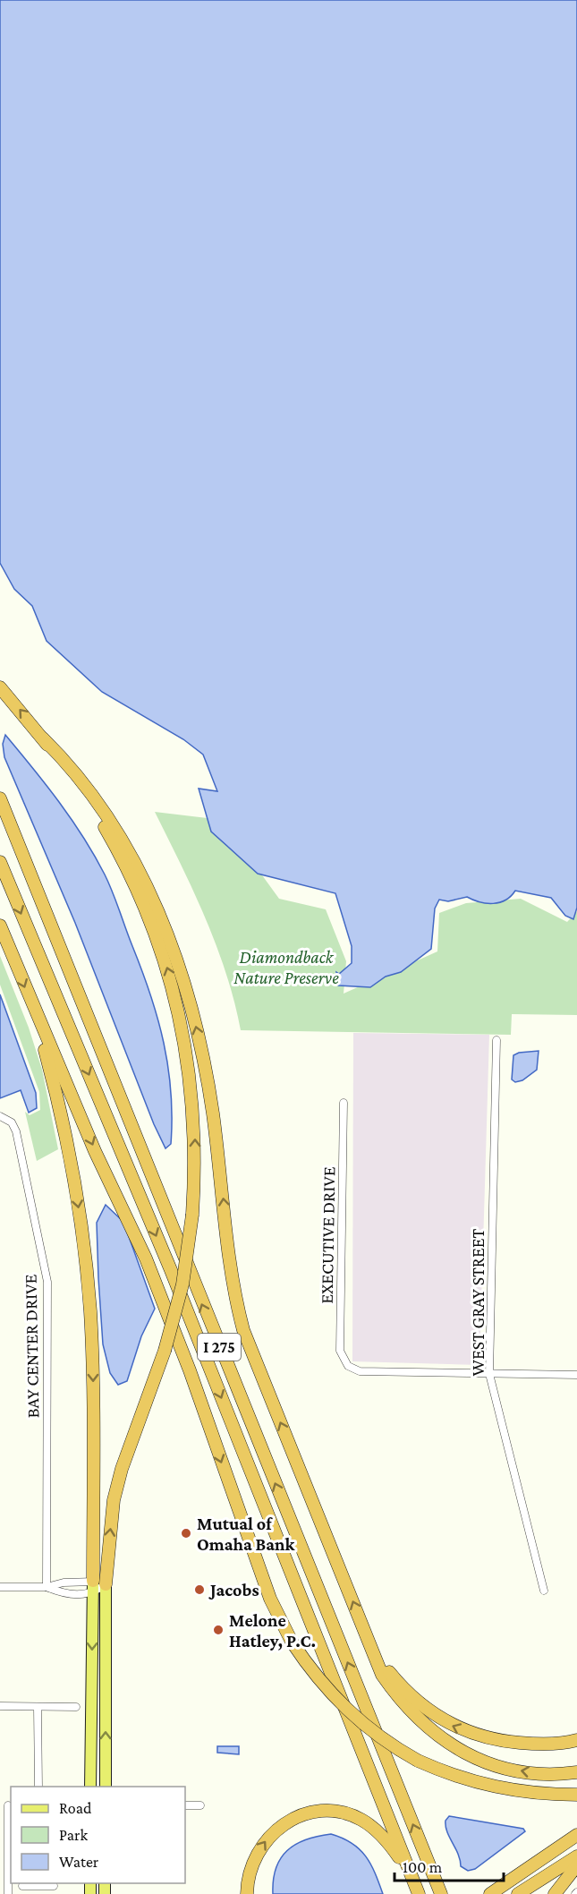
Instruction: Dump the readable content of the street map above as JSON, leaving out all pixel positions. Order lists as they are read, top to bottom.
{
  "streets": {
    "highway": ["I 275"],
    "street": ["EXECUTIVE DRIVE", "WEST GRAY STREET", "BAY CENTER DRIVE"]
  },
  "crossings": [
    ["EXECUTIVE DRIVE", "WEST GRAY STREET"]
  ],
  "parks": ["Diamondback Nature Preserve"],
  "places": ["Mutual of Omaha Bank", "Jacobs", "Melone Hatley, P.C."],
  "legend": ["Road", "Park", "Water"],
  "scale_bar": "100 m"
}
